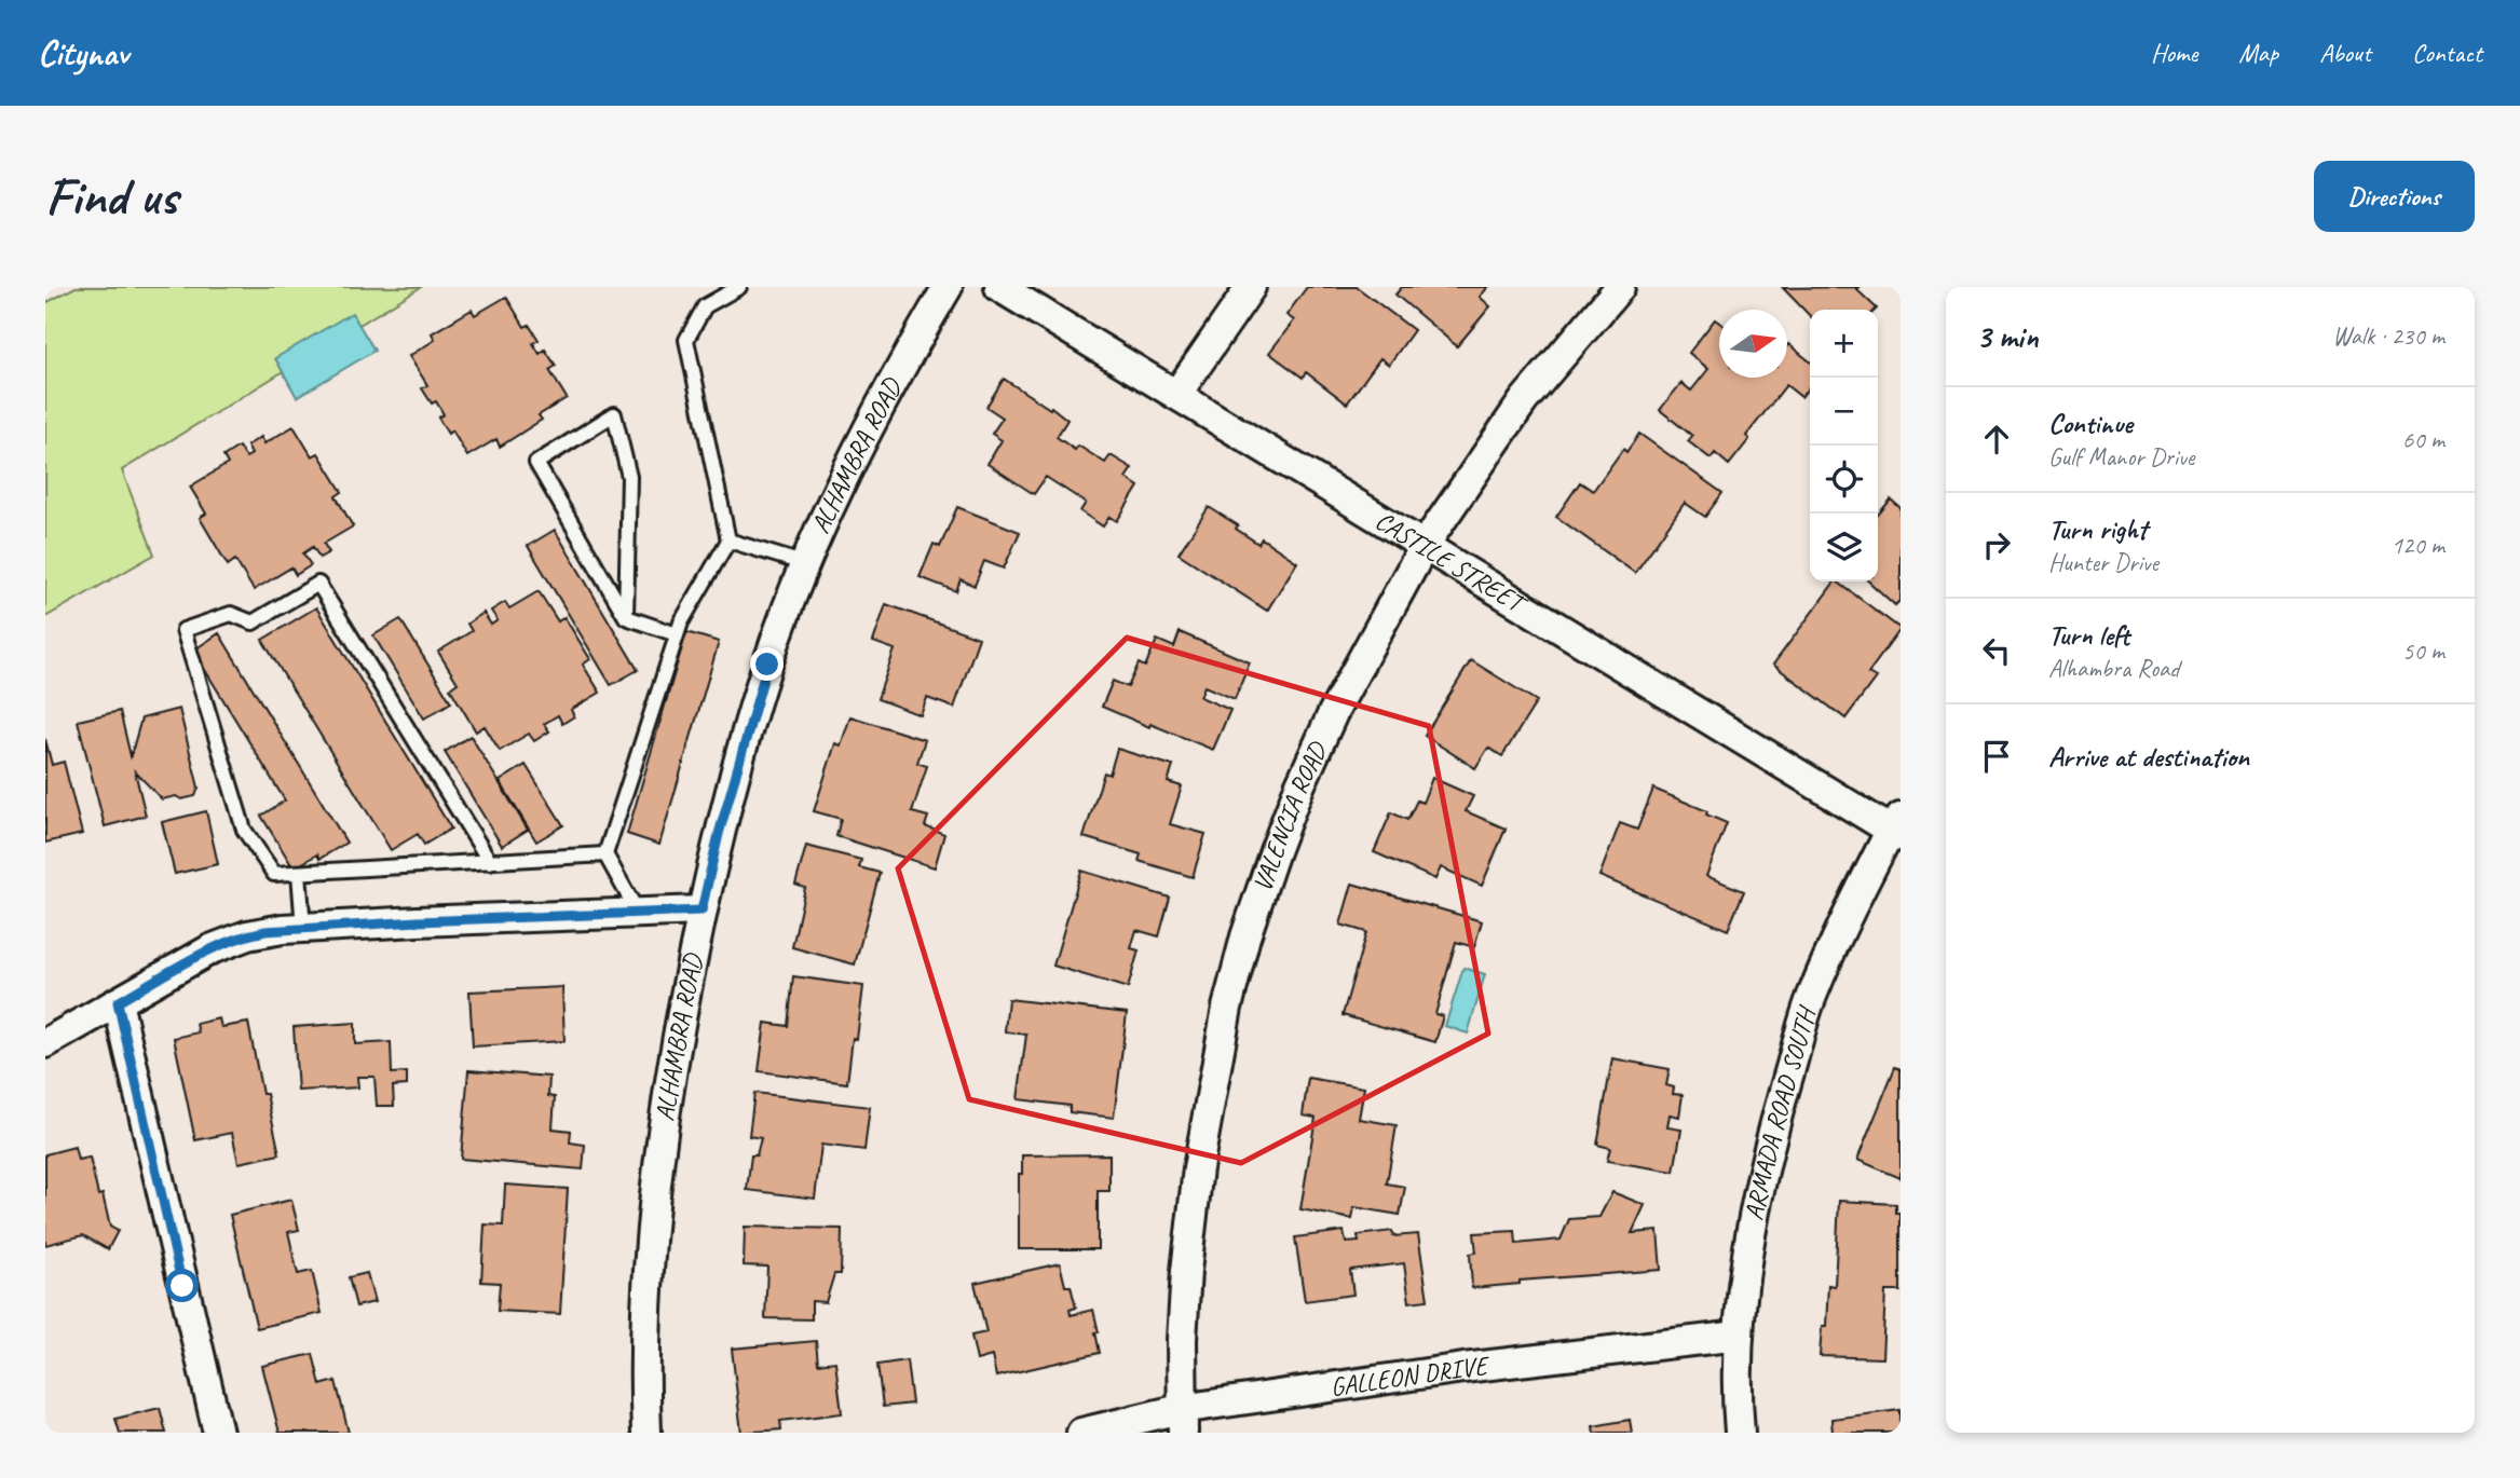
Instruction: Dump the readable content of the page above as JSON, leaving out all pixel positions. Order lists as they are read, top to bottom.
{
  "streets": {
    "street": [
      "ALHAMBRA ROAD",
      "CASTILE STREET",
      "VALENCIA ROAD",
      "ARMADA ROAD SOUTH",
      "GALLEON DRIVE"
    ]
  },
  "crossings": [
    ["CASTILE STREET", "VALENCIA ROAD"],
    ["CASTILE STREET", "ARMADA ROAD SOUTH"],
    ["VALENCIA ROAD", "GALLEON DRIVE"],
    ["ARMADA ROAD SOUTH", "GALLEON DRIVE"]
  ],
  "north": "right",
  "page": {
    "header": "Citynav",
    "nav": [
      "Home",
      "Map",
      "About",
      "Contact"
    ],
    "buttons": "Directions",
    "title": "Find us",
    "heading": ["3 min", "Walk · 230 m"],
    "map_buttons": ["+", "−"],
    "list": [
      ["Continue", "Gulf Manor Drive", "60 m"],
      ["Turn right", "Hunter Drive", "120 m"],
      ["Turn left", "Alhambra Road", "50 m"],
      "Arrive at destination"
    ]
  }
}
